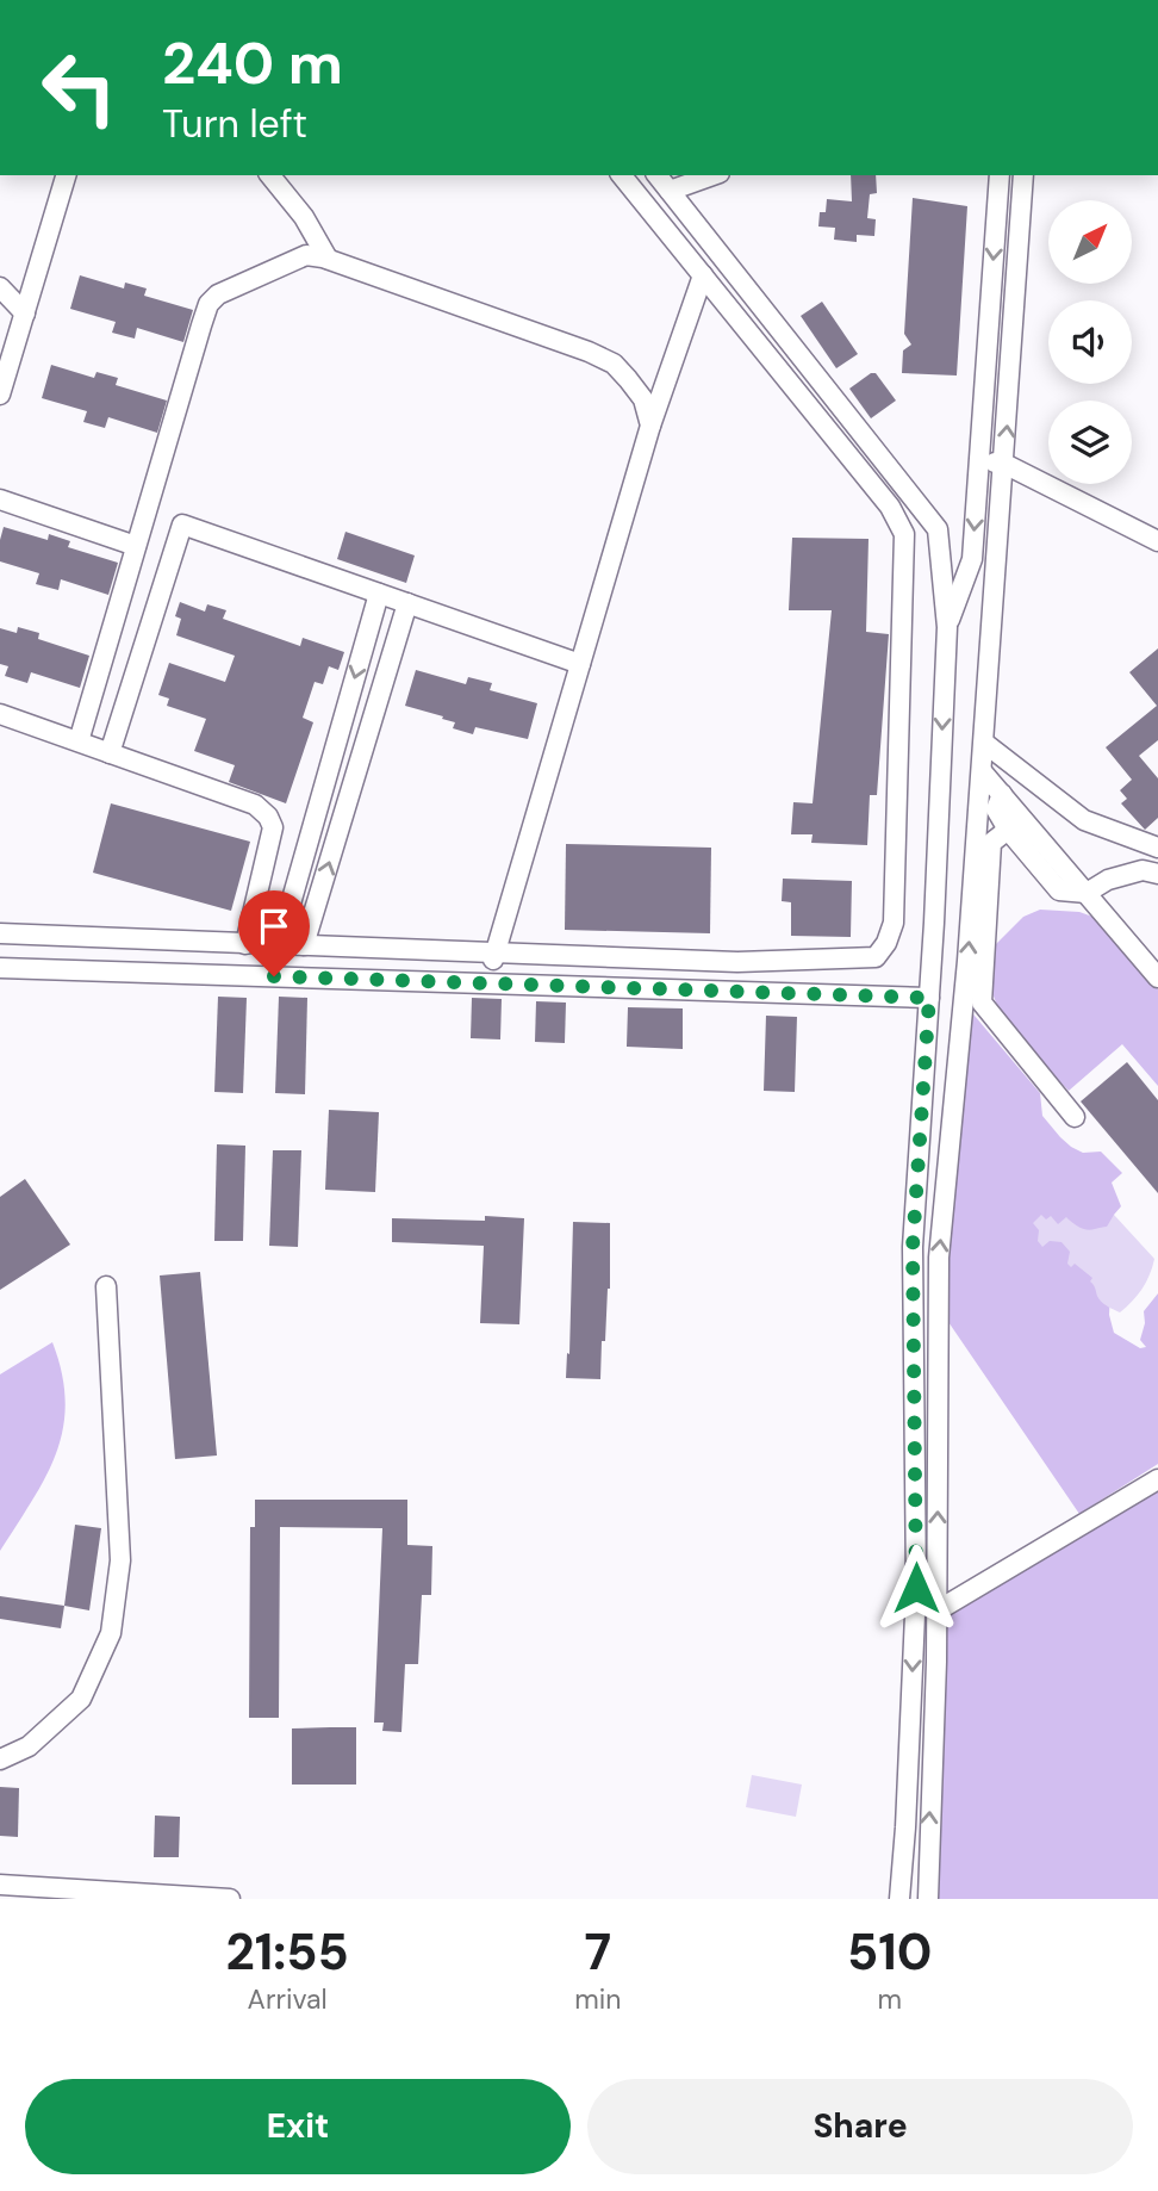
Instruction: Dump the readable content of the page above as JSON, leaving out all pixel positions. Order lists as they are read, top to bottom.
{
  "north": "top right",
  "page": {
    "turn": ["240 m", "Turn left"],
    "eta": [
      "21:55",
      "Arrival",
      "7",
      "min",
      "510",
      "m"
    ],
    "buttons": ["Exit", "Share"]
  }
}
